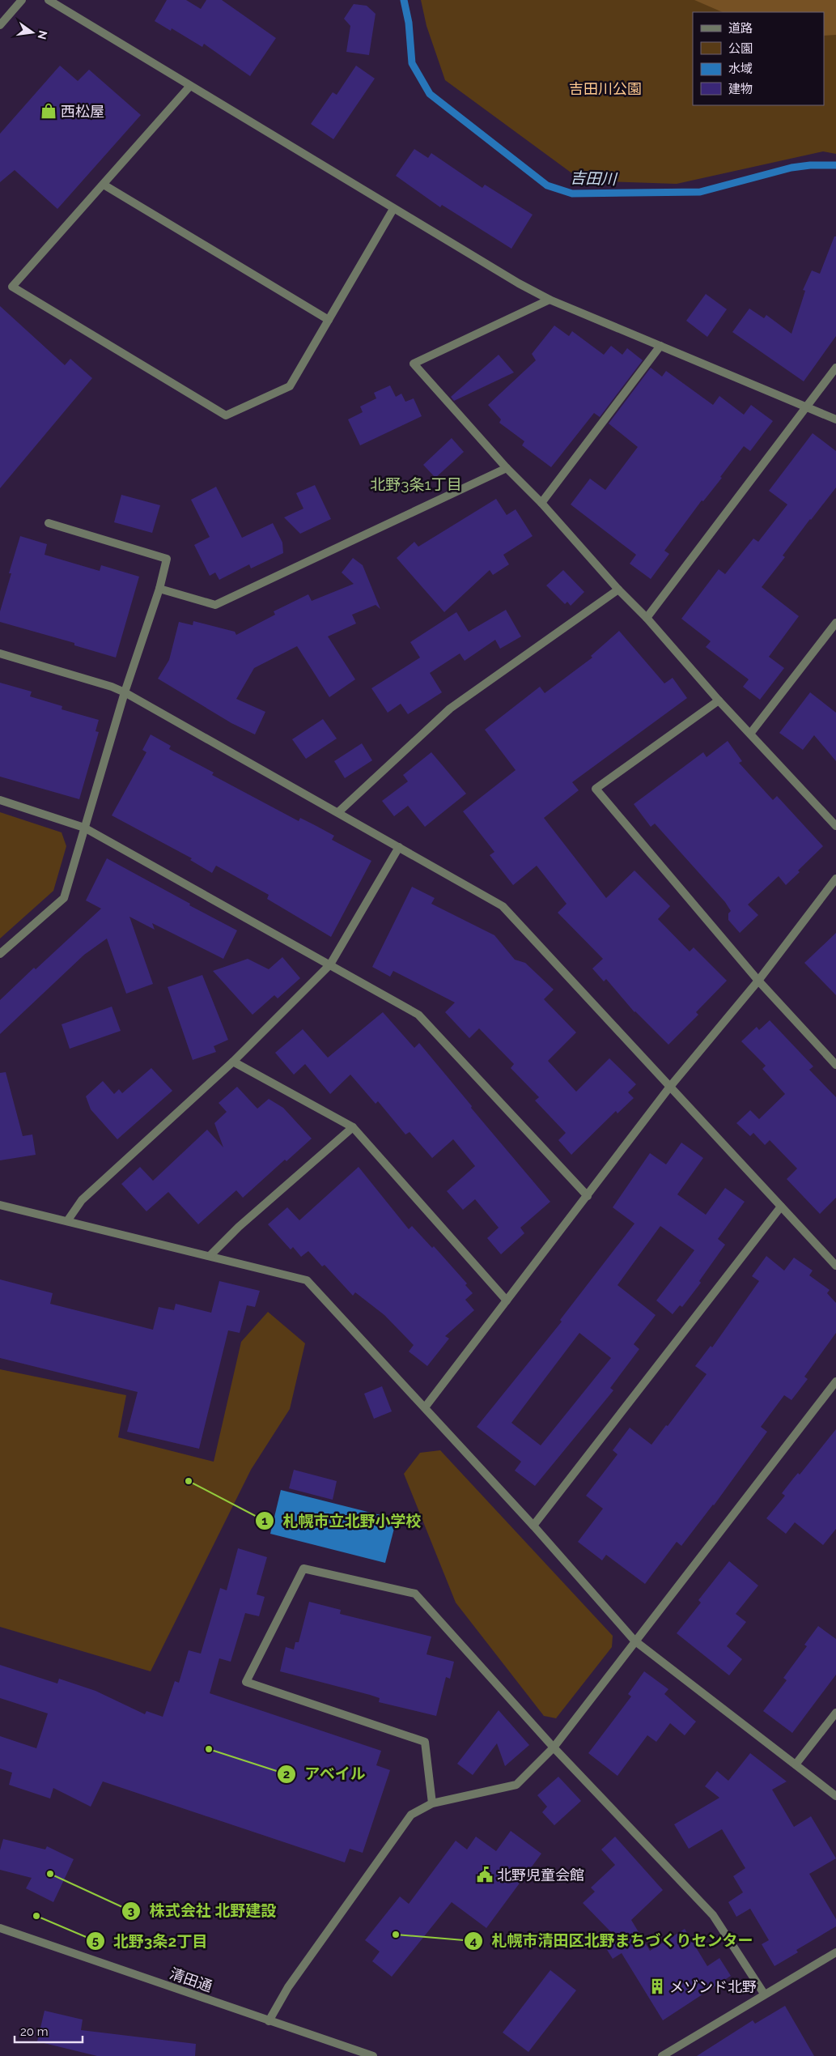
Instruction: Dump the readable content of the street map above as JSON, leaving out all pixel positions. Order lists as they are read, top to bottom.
{
  "streets": {
    "street": ["清田通"]
  },
  "districts": ["北野3条1丁目"],
  "water": ["吉田川"],
  "parks": ["吉田川公園"],
  "places": {
    "shop": ["西松屋"],
    "other": [
      "札幌市立北野小学校",
      "アベイル",
      "株式会社 北野建設",
      "北野3条2丁目",
      "札幌市清田区北野まちづくりセンター"
    ],
    "public building": ["北野児童会館"],
    "building": ["メゾンド北野"]
  },
  "legend": [
    "道路",
    "公園",
    "水域",
    "建物"
  ],
  "scale_bar": "20 m",
  "north": "right"
}
